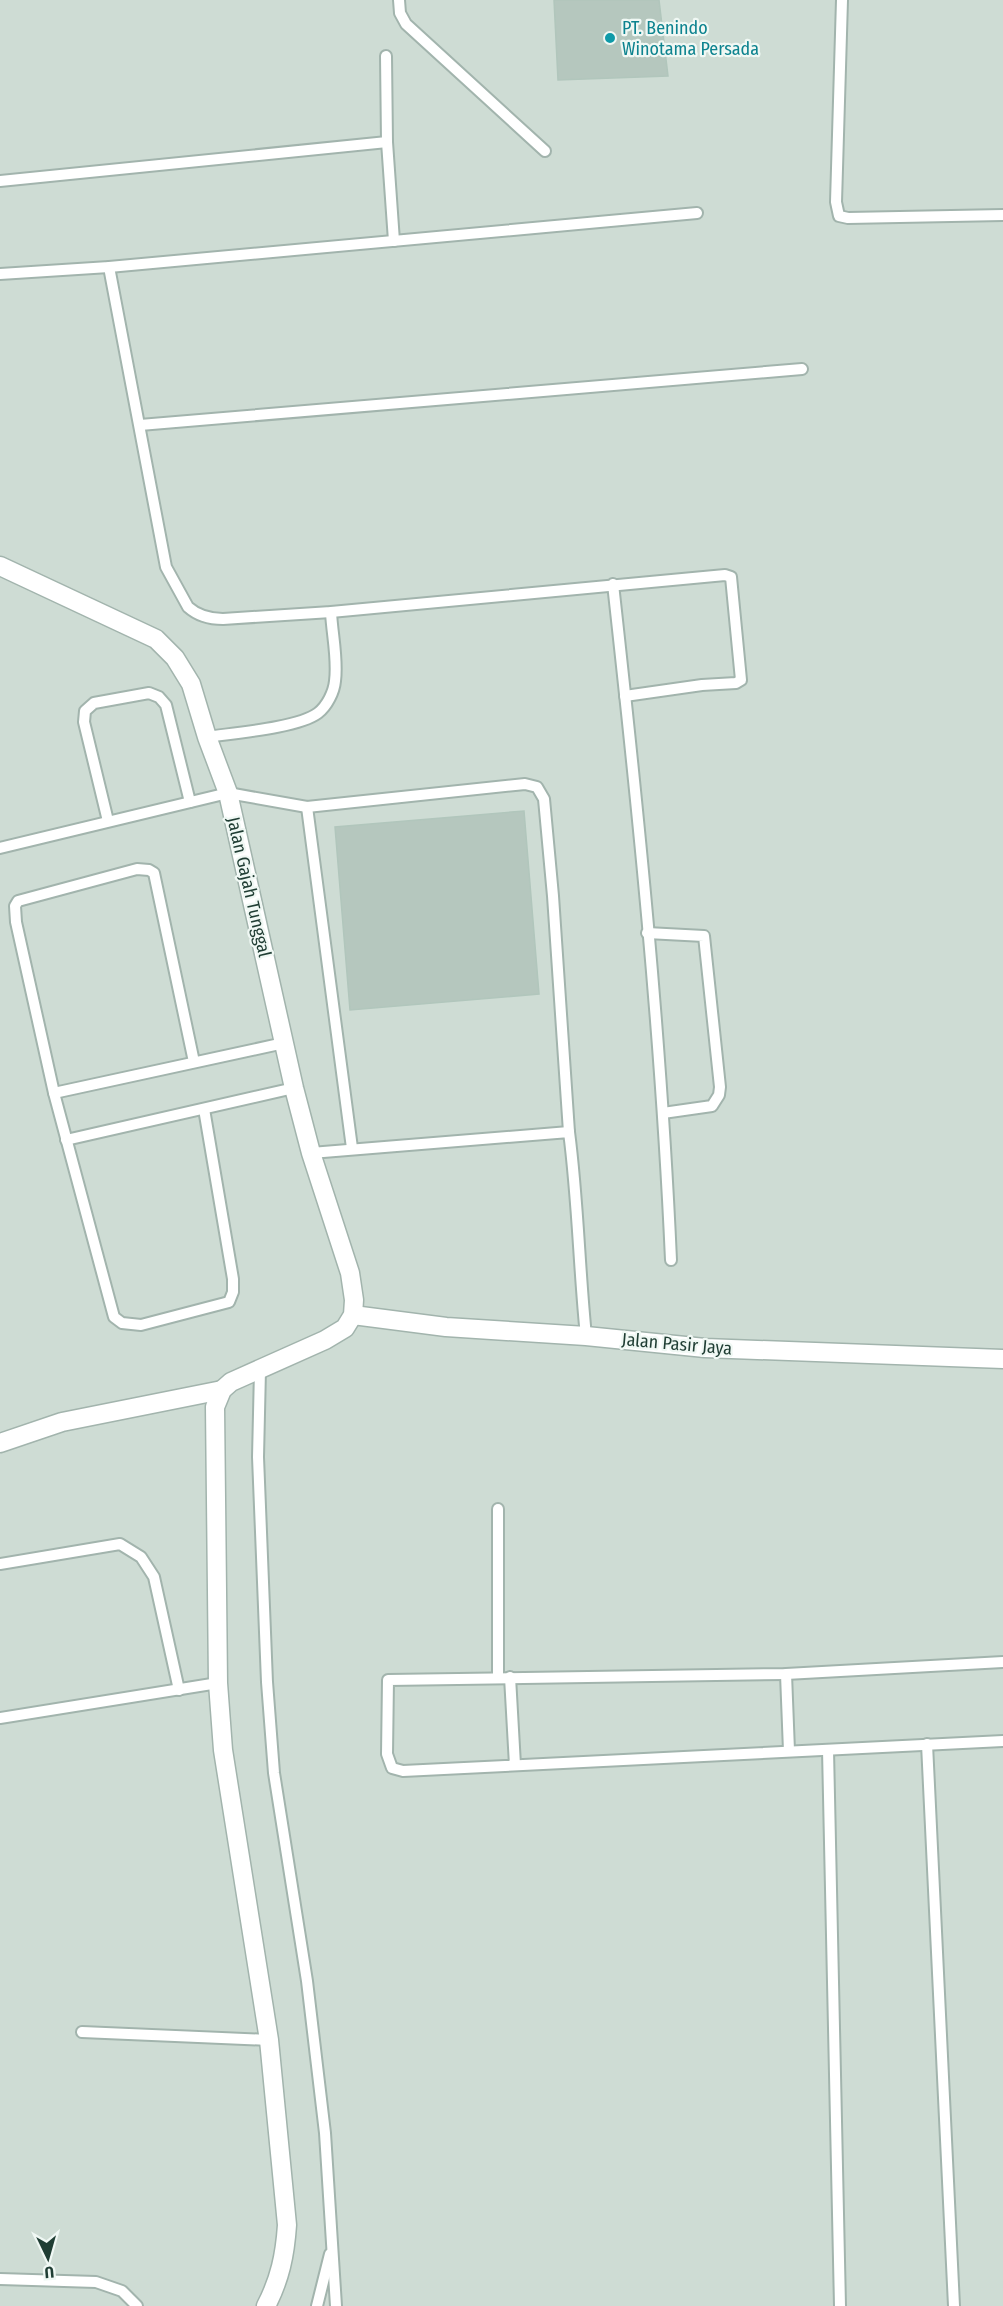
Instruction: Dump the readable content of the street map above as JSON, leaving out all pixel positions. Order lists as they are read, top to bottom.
{
  "streets": {
    "street": ["Jalan Gajah Tunggal", "Jalan Pasir Jaya"]
  },
  "crossings": [
    ["Jalan Gajah Tunggal", "Jalan Pasir Jaya"]
  ],
  "places": ["PT. Benindo Winotama Persada"],
  "north": "bottom"
}
